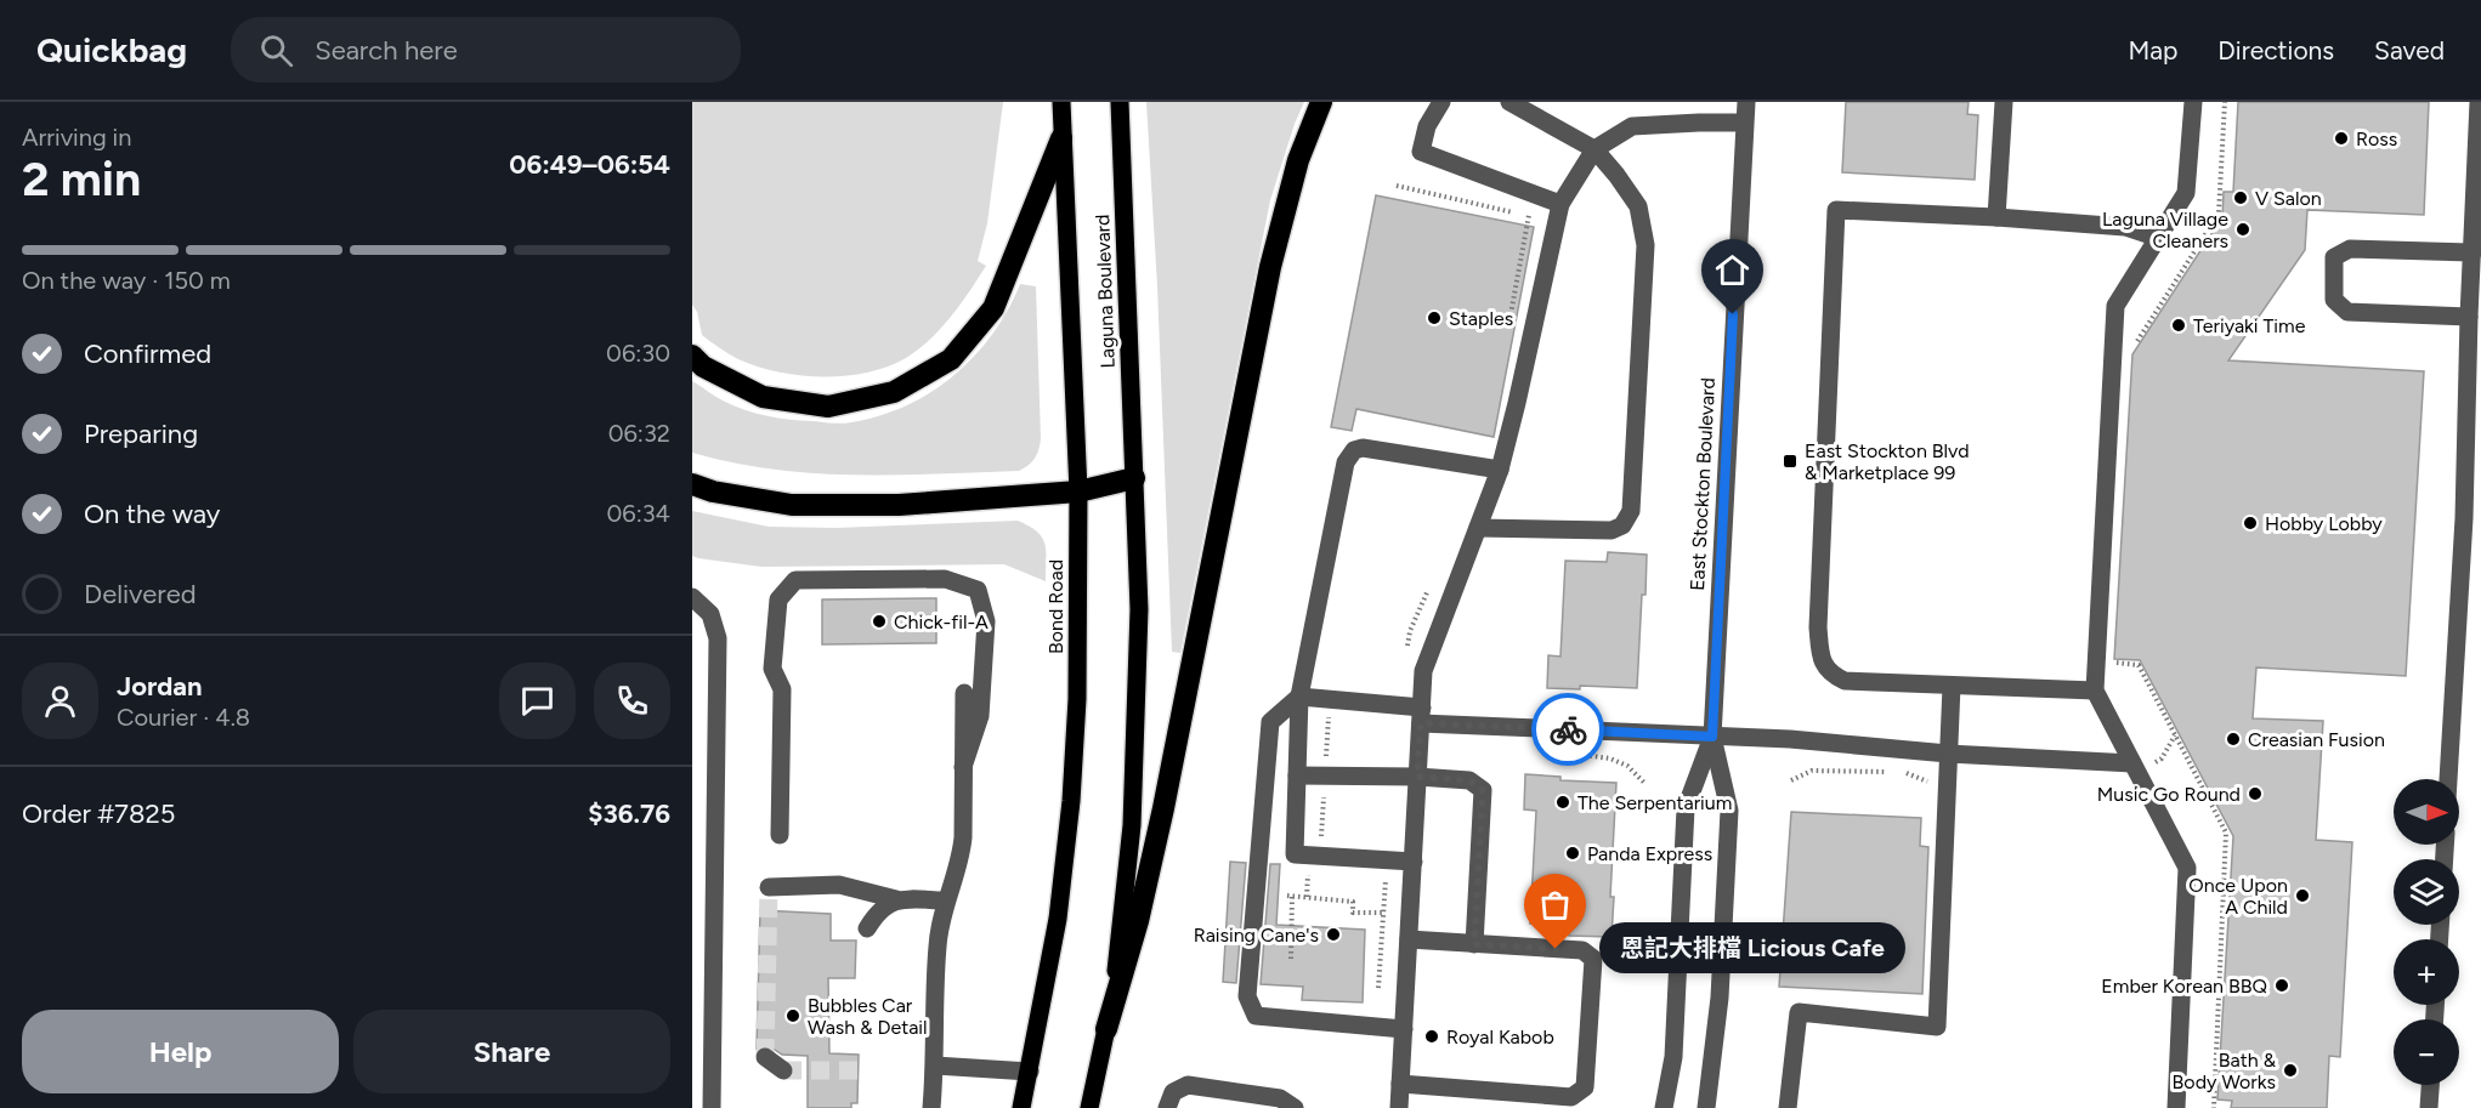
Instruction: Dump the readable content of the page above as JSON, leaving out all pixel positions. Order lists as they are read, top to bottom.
{
  "streets": {
    "main road": ["Laguna Boulevard", "Bond Road"],
    "street": ["East Stockton Boulevard"]
  },
  "places": {
    "other": [
      "Ross",
      "V Salon",
      "Laguna Village Cleaners",
      "Staples",
      "Teriyaki Time",
      "Hobby Lobby",
      "Chick-fil-A",
      "Creasian Fusion",
      "Music Go Round",
      "The Serpentarium",
      "Panda Express",
      "Once Upon A Child",
      "Raising Cane's",
      "恩記大排檔 Licious Cafe",
      "Ember Korean BBQ",
      "Bubbles Car Wash & Detail",
      "Royal Kabob",
      "Bath & Body Works"
    ],
    "transit": ["East Stockton Blvd & Marketplace 99"]
  },
  "north": "right",
  "page": {
    "header": "Quickbag",
    "search": "Search here",
    "nav": ["Map", "Directions", "Saved"],
    "heading": ["2 min", "Arriving in", "06:49–06:54"],
    "panel": [
      "Jordan",
      "Courier · 4.8",
      "Order #7825",
      "$36.76"
    ],
    "bar": "On the way · 150 m",
    "list": [
      ["Confirmed", "06:30"],
      ["Preparing", "06:32"],
      ["On the way", "06:34"],
      "Delivered"
    ],
    "map_buttons": ["+", "−"],
    "bubble": "恩記大排檔 Licious Cafe",
    "buttons": ["Help", "Share"]
  }
}
